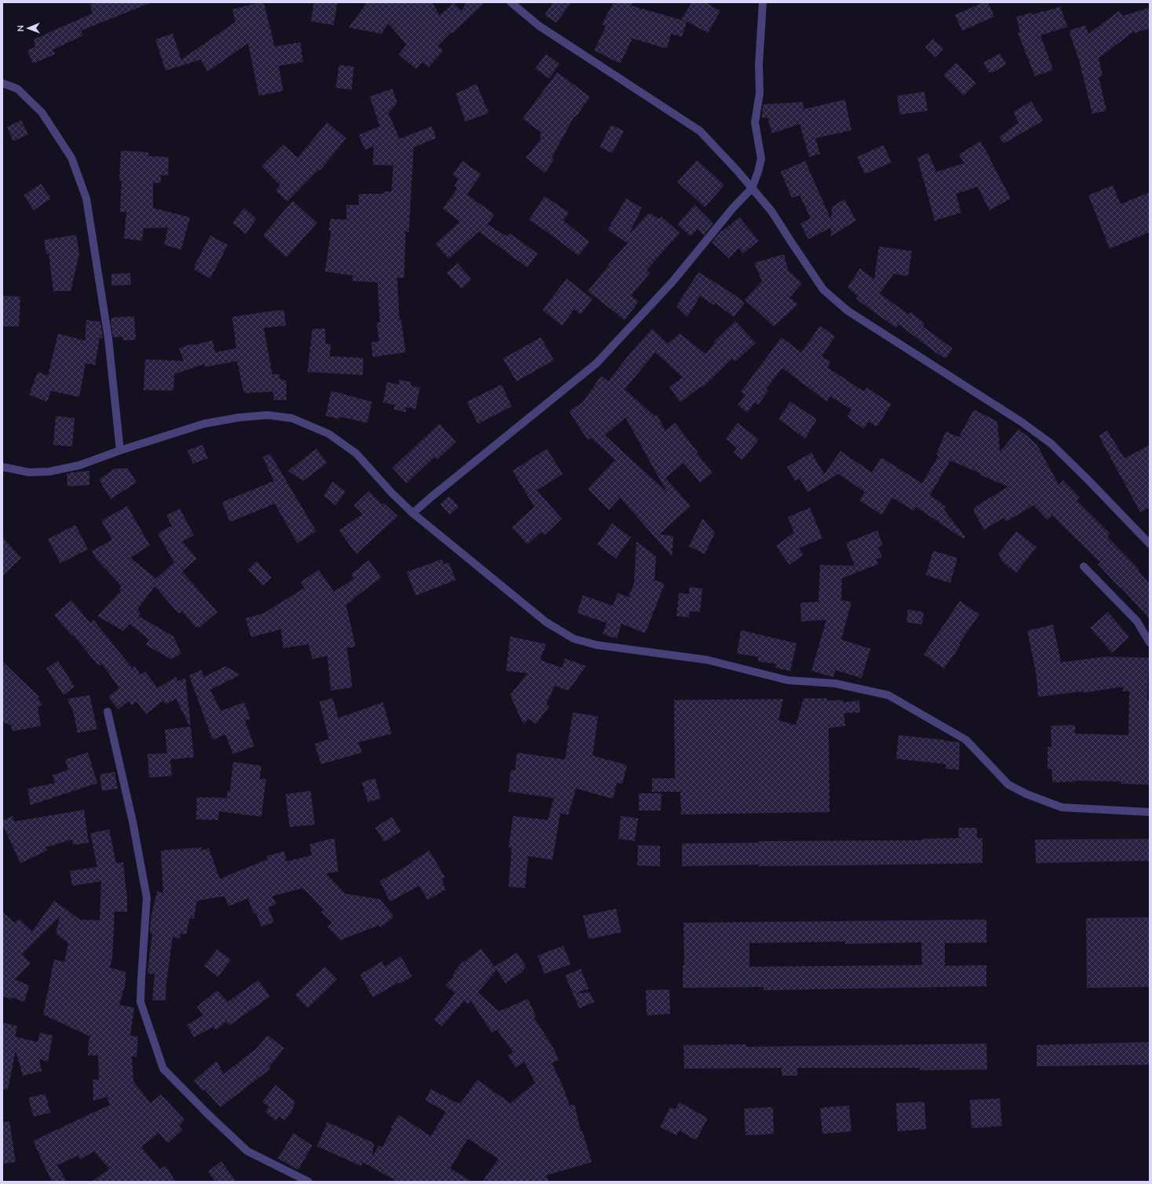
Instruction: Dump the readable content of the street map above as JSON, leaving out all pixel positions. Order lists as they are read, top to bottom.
{
  "north": "left"
}
